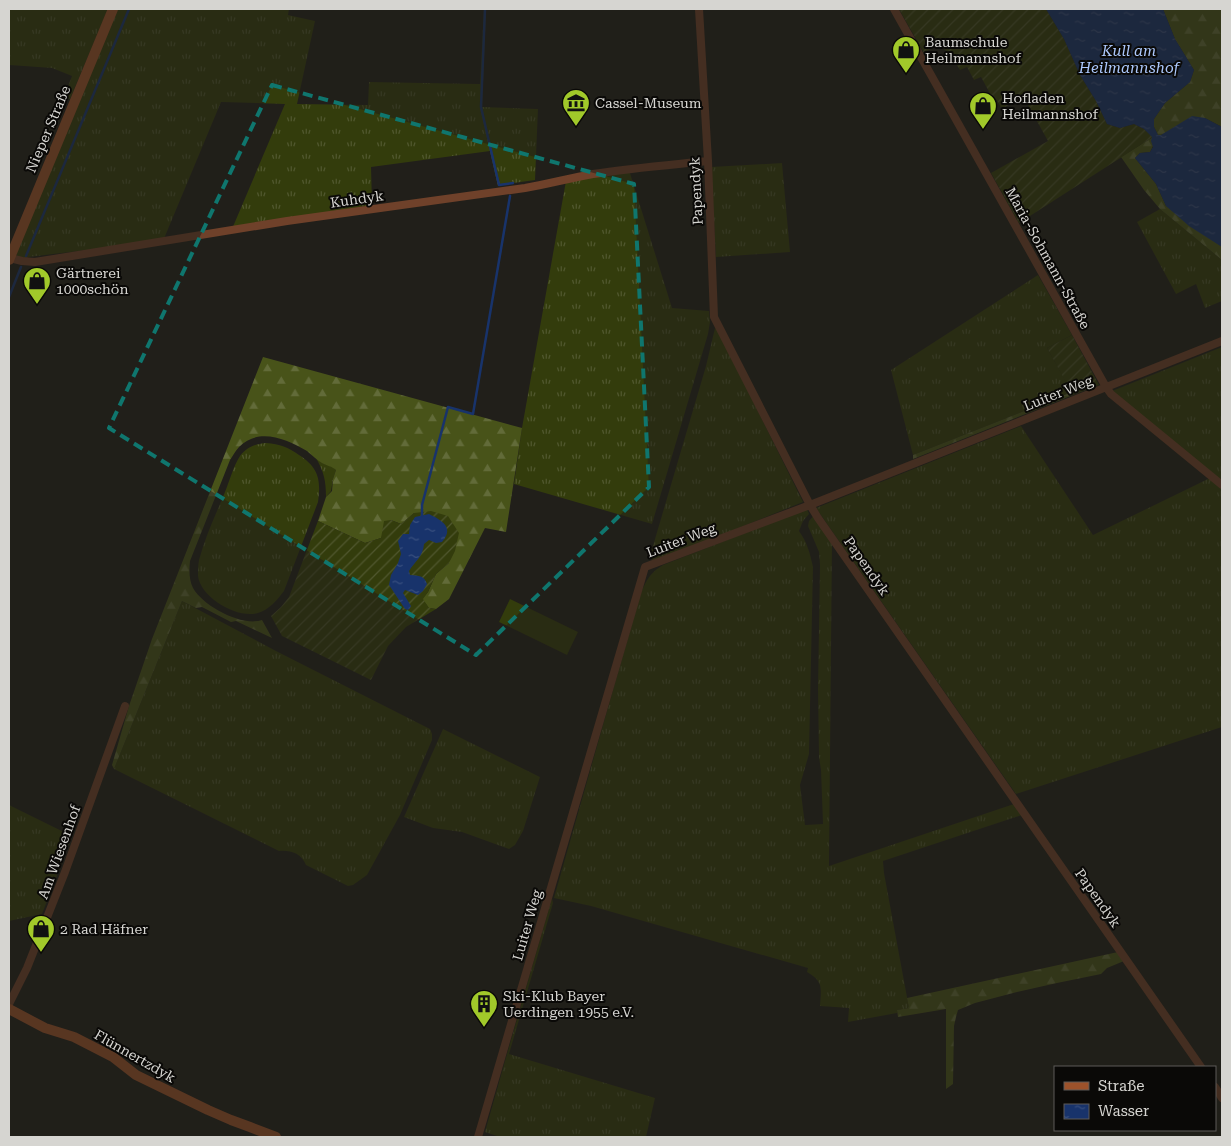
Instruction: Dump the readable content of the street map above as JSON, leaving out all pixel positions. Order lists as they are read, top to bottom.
{
  "streets": {
    "street": [
      "Nieper Straße",
      "Papendyk",
      "Kuhdyk",
      "Maria-Sohmann-Straße",
      "Luiter Weg",
      "Am Wiesenhof",
      "Flünnertzdyk"
    ]
  },
  "crossings": [
    ["Nieper Straße", "Kuhdyk"],
    ["Papendyk", "Kuhdyk"],
    ["Papendyk", "Luiter Weg"],
    ["Maria-Sohmann-Straße", "Luiter Weg"]
  ],
  "water": ["Kull am Heilmannshof"],
  "places": {
    "shop": [
      "Baumschule Heilmannshof",
      "Hofladen Heilmannshof",
      "Gärtnerei 1000schön",
      "2 Rad Häfner"
    ],
    "museum": ["Cassel-Museum"],
    "building": ["Ski-Klub Bayer Uerdingen 1955 e.V."]
  },
  "legend": ["Straße", "Wasser"]
}
